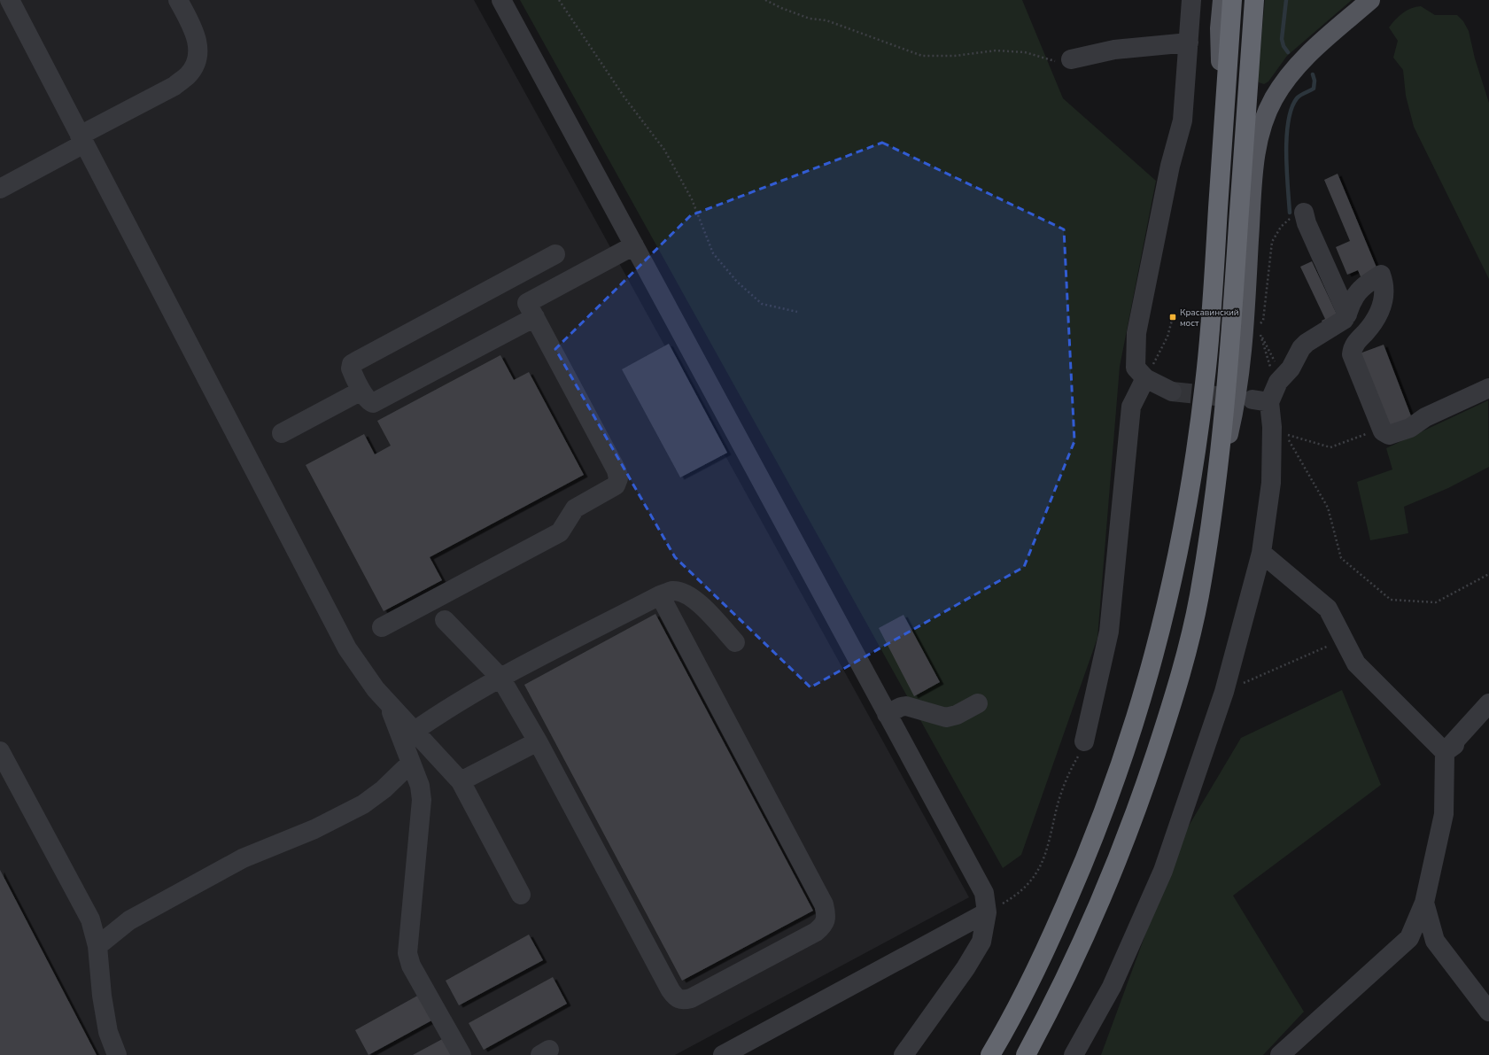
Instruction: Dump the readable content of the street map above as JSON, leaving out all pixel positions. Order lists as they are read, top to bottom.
{
  "places": {
    "transit": ["Красавинский мост"]
  }
}
